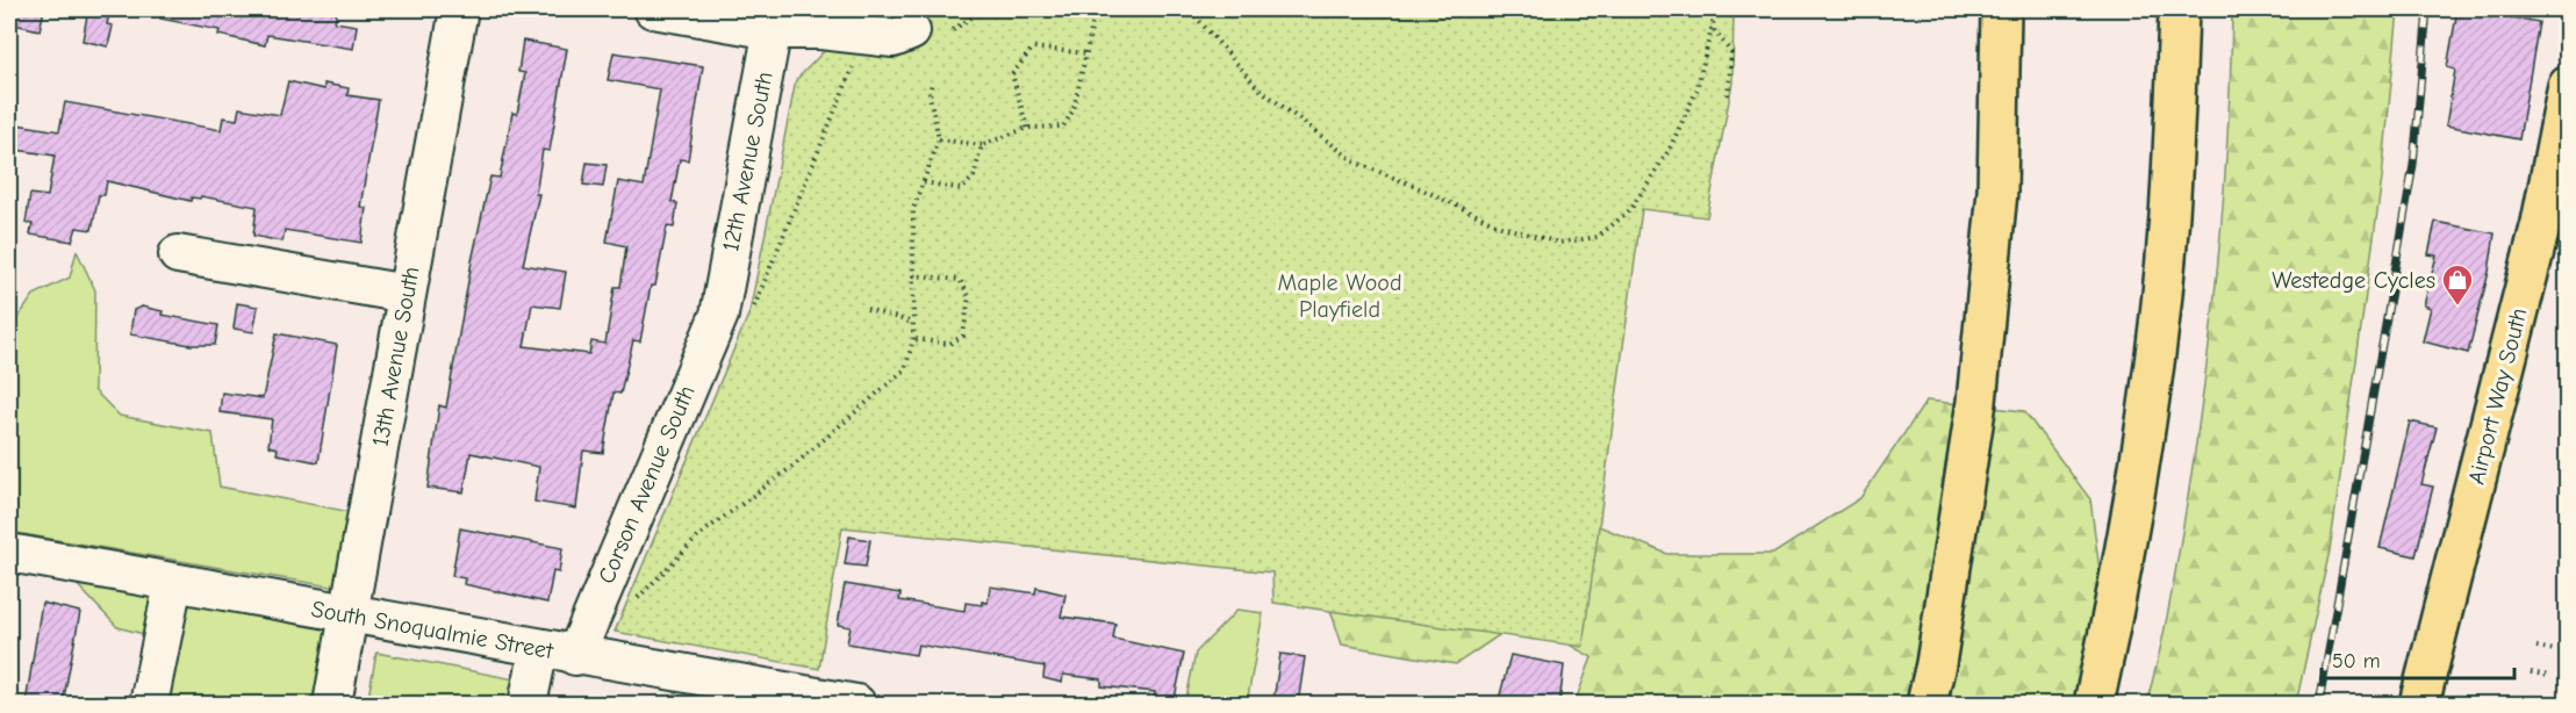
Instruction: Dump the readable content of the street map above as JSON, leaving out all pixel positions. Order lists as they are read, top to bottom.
{
  "streets": {
    "main road": ["Airport Way South"],
    "street": [
      "12th Avenue South",
      "13th Avenue South",
      "Corson Avenue South",
      "South Snoqualmie Street"
    ]
  },
  "crossings": [
    ["12th Avenue South", "Corson Avenue South"],
    ["13th Avenue South", "South Snoqualmie Street"],
    ["Corson Avenue South", "South Snoqualmie Street"]
  ],
  "parks": ["Maple Wood Playfield"],
  "places": {
    "shop": ["Westedge Cycles"]
  },
  "scale_bar": "50 m"
}
